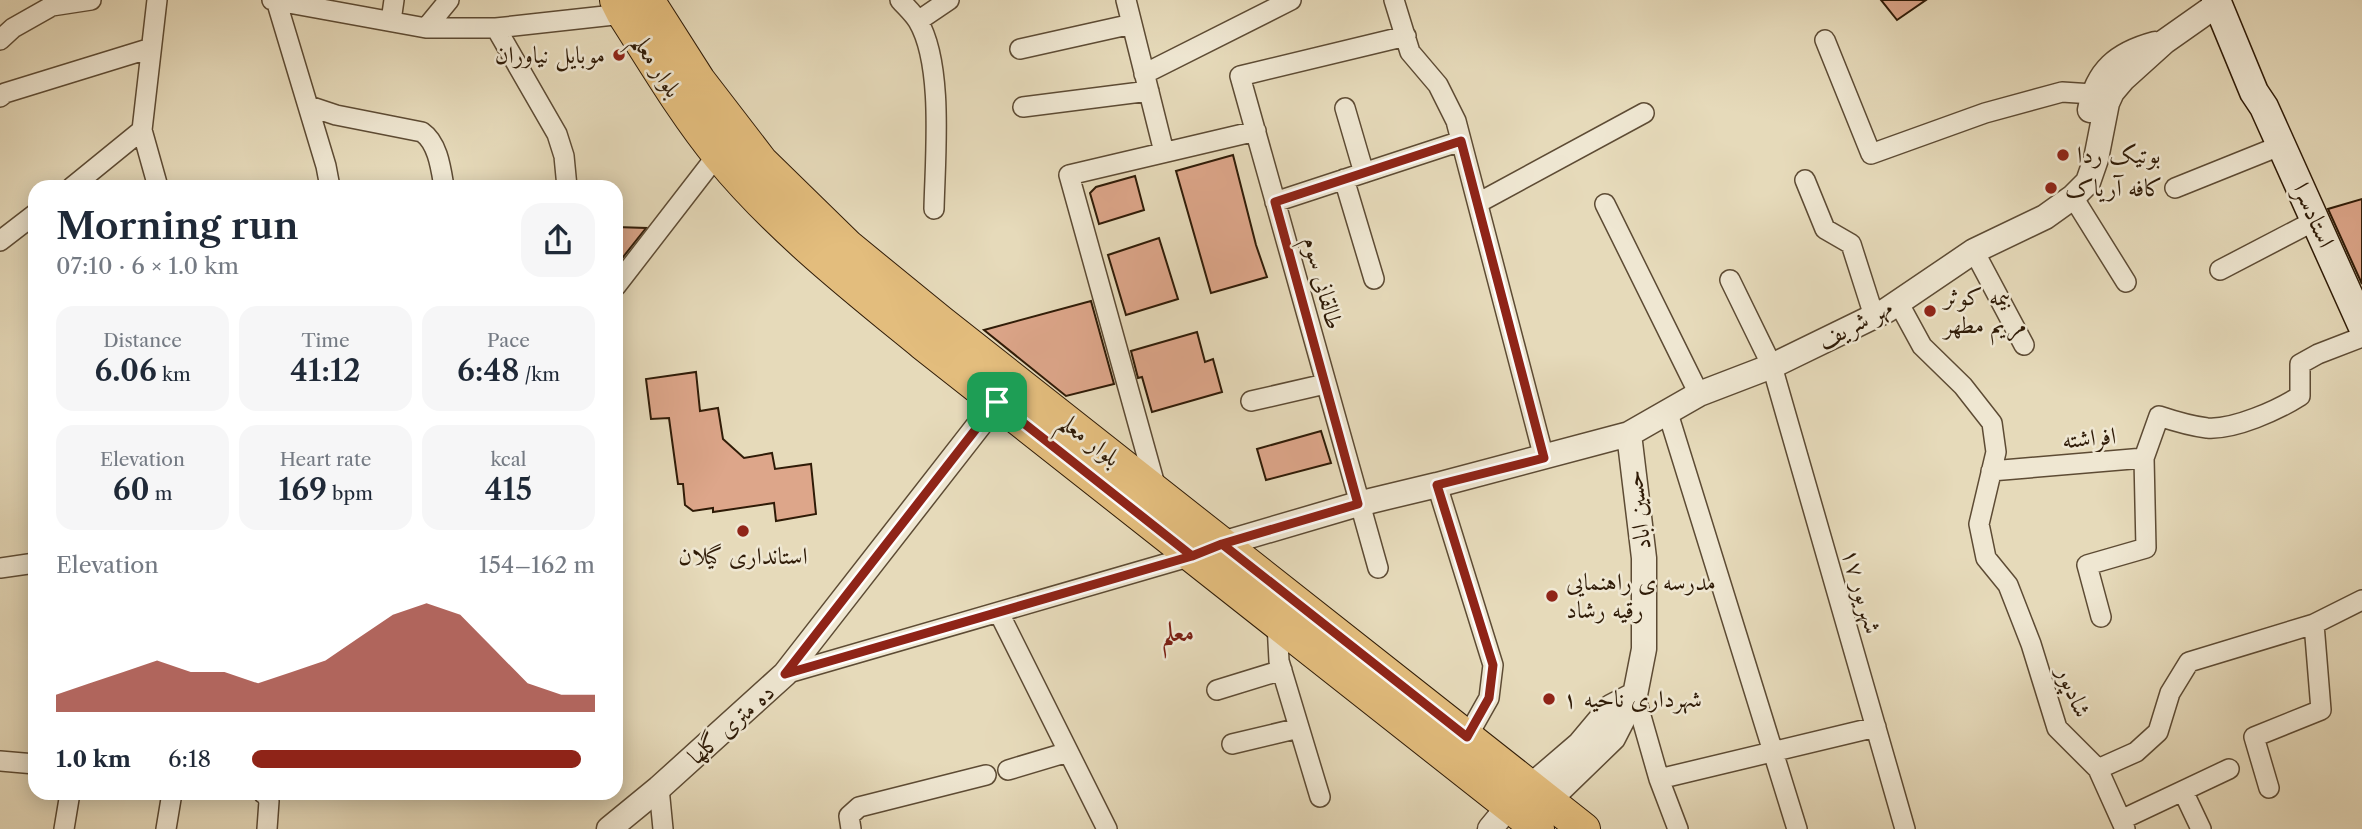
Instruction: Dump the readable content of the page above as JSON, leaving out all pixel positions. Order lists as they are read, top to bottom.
{
  "streets": {
    "main road": ["بلوار معلم", "استادسرا"],
    "street": [
      "طالقانی سوم",
      "مهر شریف",
      "افراشته",
      "حسین اباد",
      "۱۷ شهریور",
      "شادپور",
      "ده متری گلها"
    ]
  },
  "crossings": [
    ["بلوار معلم", "مهر شریف"],
    ["بلوار معلم", "حسین اباد"],
    ["بلوار معلم", "ده متری گلها"],
    ["استادسرا", "مهر شریف"],
    ["طالقانی سوم", "مهر شریف"],
    ["مهر شریف", "حسین اباد"],
    ["مهر شریف", "۱۷ شهریور"],
    ["افراشته", "شادپور"]
  ],
  "districts": ["معلم"],
  "places": [
    "موبایل نیاوران",
    "بوتیک ردا",
    "کافه آریاک",
    "بیمه کوثر مریم مطهر",
    "استانداری گیلان",
    "مدرسه ی راهنمایی رقیه رشاد",
    "شهرداری ناحیه ۱"
  ],
  "page": {
    "heading": ["Morning run", "07:10 · 6 × 1.0 km"],
    "stats": [
      ["Distance", "6.06 km"],
      ["Time", "41:12"],
      ["Pace", "6:48 /km"],
      ["Elevation", "60 m"],
      ["Heart rate", "169 bpm"],
      ["kcal", "415"]
    ],
    "chart": ["Elevation", "154–162 m"],
    "list": [
      {
        "name": "1.0 km",
        "note": "6:18"
      }
    ]
  }
}
